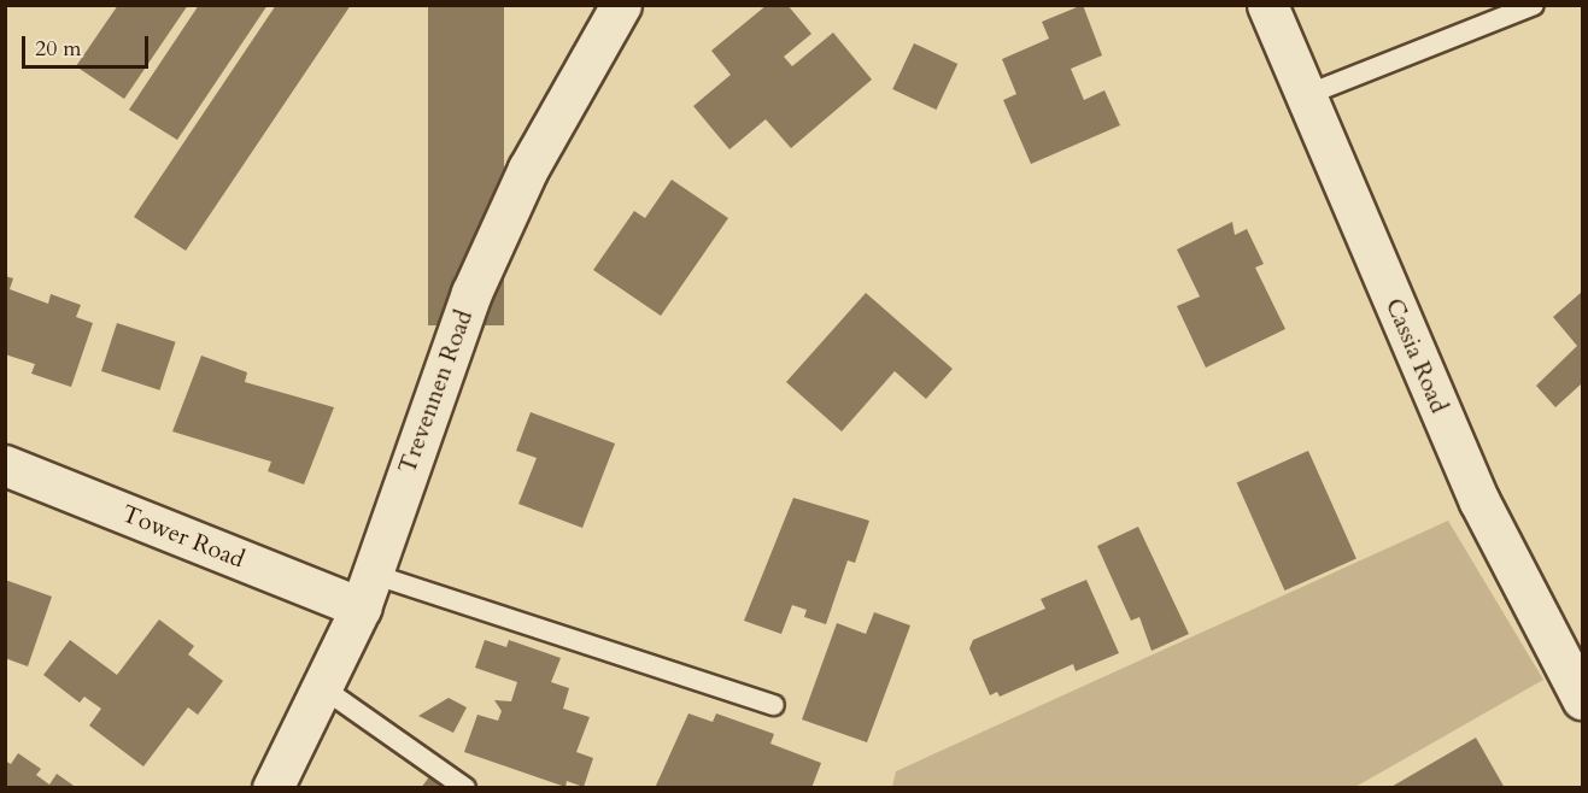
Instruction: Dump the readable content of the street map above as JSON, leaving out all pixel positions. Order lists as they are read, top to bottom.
{
  "streets": {
    "street": ["Cassia Road", "Trevennen Road", "Tower Road"]
  },
  "crossings": [
    ["Trevennen Road", "Tower Road"]
  ],
  "scale_bar": "20 m"
}
